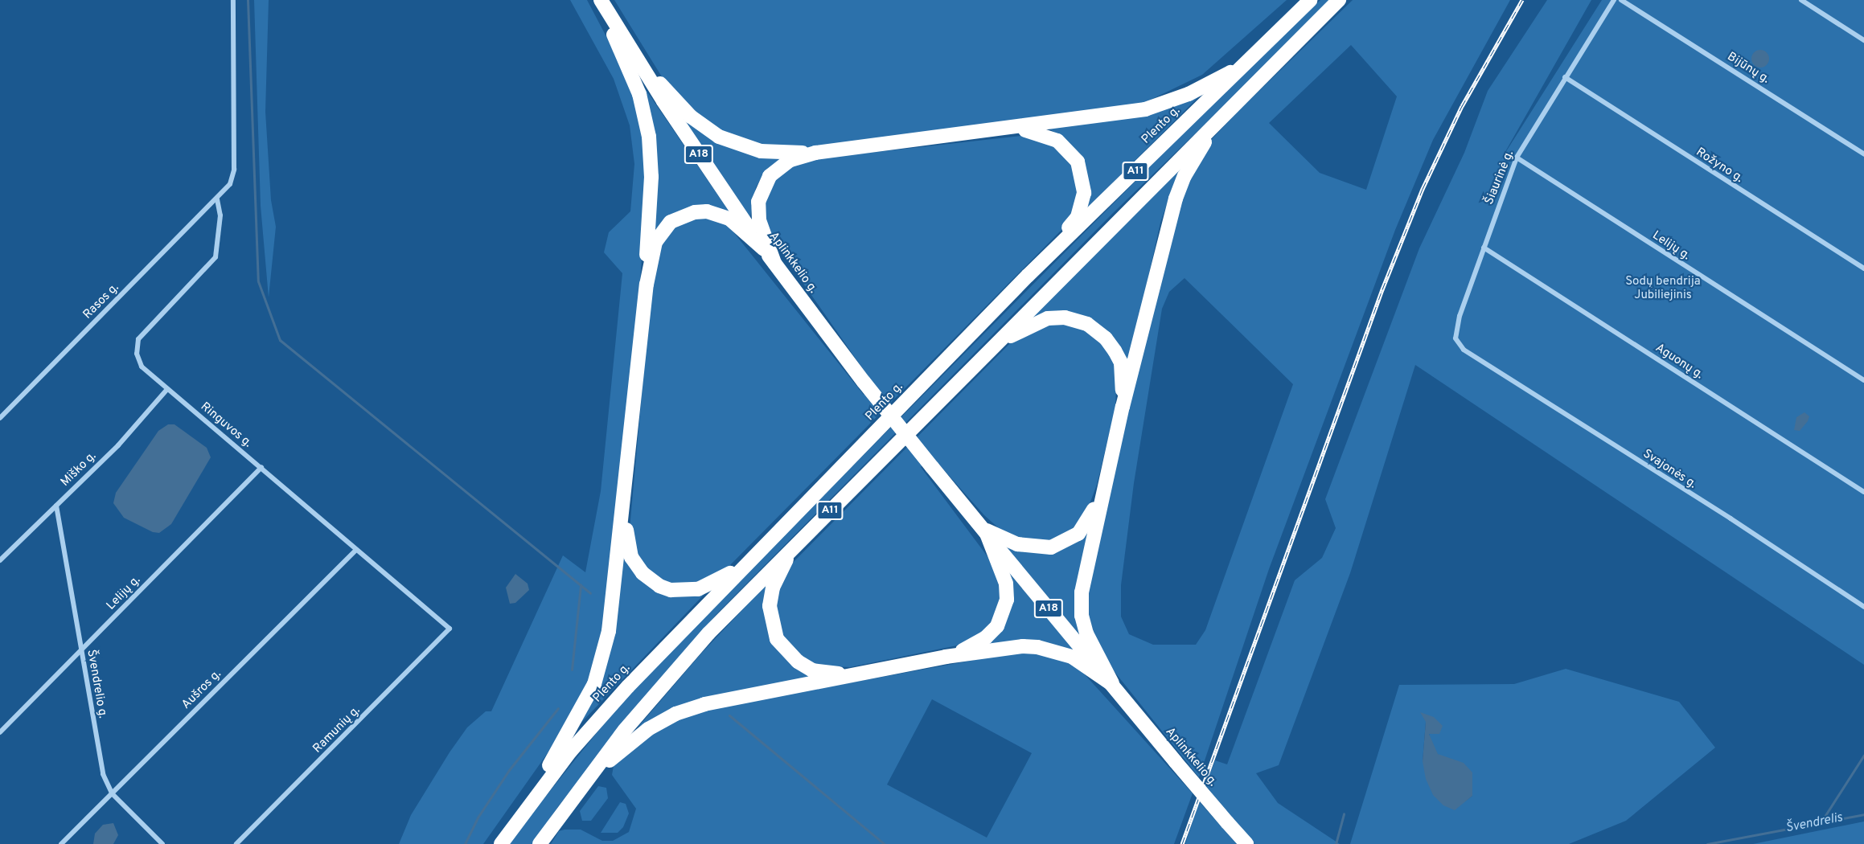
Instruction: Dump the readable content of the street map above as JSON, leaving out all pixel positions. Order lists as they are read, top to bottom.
{
  "streets": {
    "highway": [
      "Plento g.",
      "A18",
      "A11",
      "Aplinkkelio g."
    ],
    "street": [
      "Bijūnų g.",
      "Rožyno g.",
      "Šiaurinė g.",
      "Lelijų g.",
      "Rasos g.",
      "Aguonų g.",
      "Ringuvos g.",
      "Miško g.",
      "Svajonės g.",
      "Švendrelio g.",
      "Aušros g.",
      "Ramunių g."
    ]
  },
  "crossings": [
    ["Rožyno g.", "Šiaurinė g."],
    ["Šiaurinė g.", "Lelijų g."],
    ["Šiaurinė g.", "Aguonų g."],
    ["Šiaurinė g.", "Svajonės g."],
    ["Lelijų g.", "Ringuvos g."],
    ["Lelijų g.", "Švendrelio g."],
    ["Rasos g.", "Ringuvos g."],
    ["Ringuvos g.", "Miško g."],
    ["Ringuvos g.", "Aušros g."],
    ["Ringuvos g.", "Ramunių g."],
    ["Miško g.", "Švendrelio g."],
    ["Švendrelio g.", "Aušros g."]
  ],
  "water": ["Švendrelis"],
  "parks": ["Sodų bendrija Jubiliejinis"]
}
